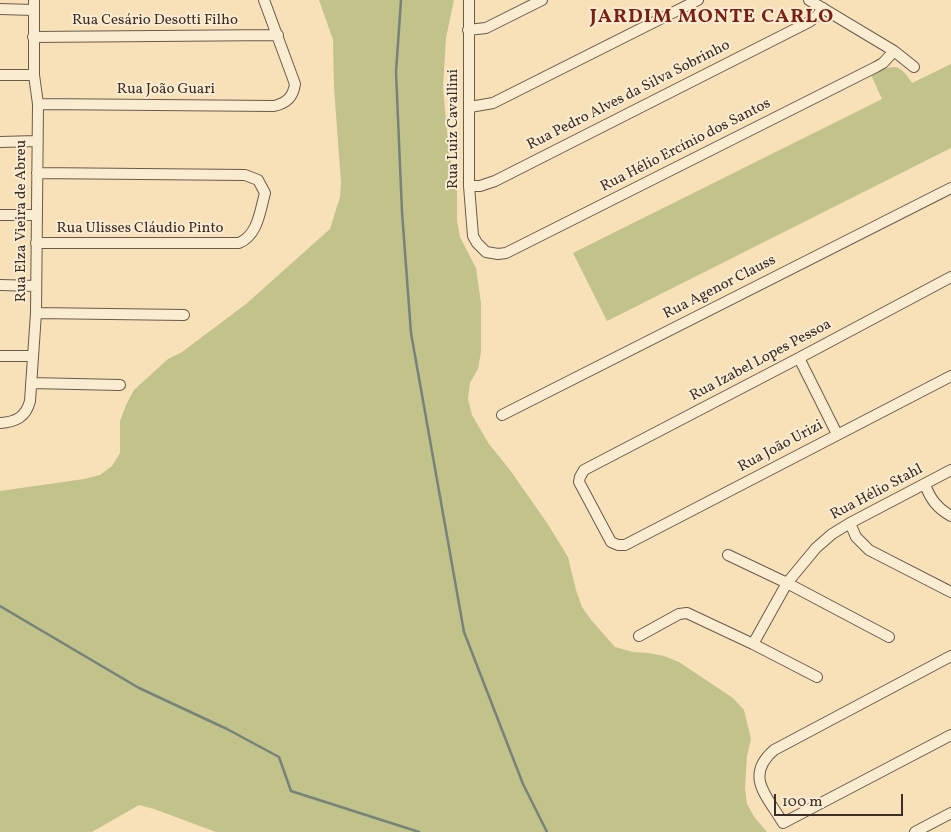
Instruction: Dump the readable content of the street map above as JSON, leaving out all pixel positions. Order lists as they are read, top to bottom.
{
  "streets": {
    "street": [
      "Rua Cesário Desotti Filho",
      "Rua João Guari",
      "Rua Pedro Alves da Silva Sobrinho",
      "Rua Luiz Cavallini",
      "Rua Hélio Ercínio dos Santos",
      "Rua Elza Vieira de Abreu",
      "Rua Ulisses Cláudio Pinto",
      "Rua Agenor Clauss",
      "Rua Izabel Lopes Pessoa",
      "Rua João Urizi",
      "Rua Hélio Stahl"
    ]
  },
  "crossings": [
    ["Rua Cesário Desotti Filho", "Rua João Guari"],
    ["Rua Cesário Desotti Filho", "Rua Elza Vieira de Abreu"],
    ["Rua João Guari", "Rua Elza Vieira de Abreu"],
    ["Rua Pedro Alves da Silva Sobrinho", "Rua Luiz Cavallini"],
    ["Rua Luiz Cavallini", "Rua Hélio Ercínio dos Santos"],
    ["Rua Elza Vieira de Abreu", "Rua Ulisses Cláudio Pinto"],
    ["Rua Izabel Lopes Pessoa", "Rua João Urizi"]
  ],
  "districts": ["JARDIM MONTE CARLO"],
  "scale_bar": "100 m"
}
